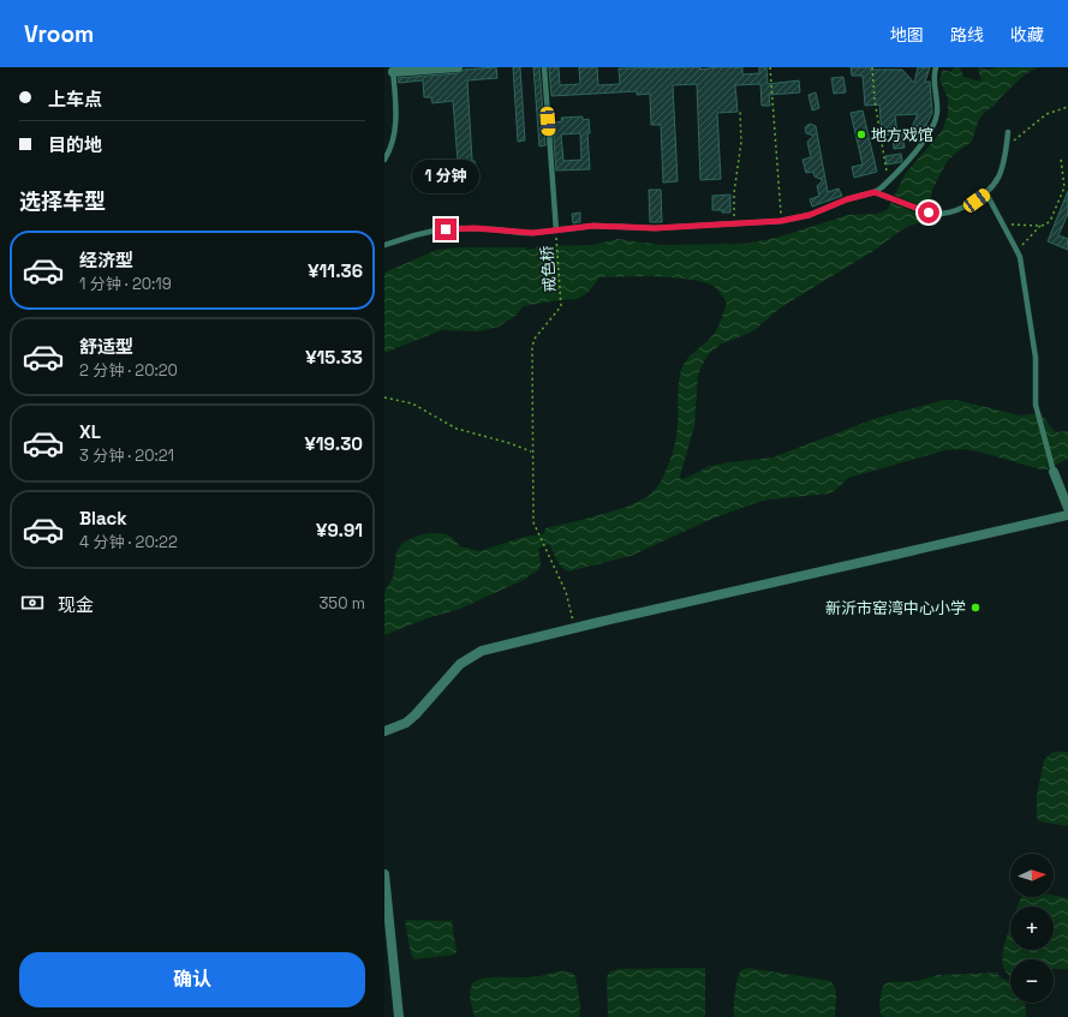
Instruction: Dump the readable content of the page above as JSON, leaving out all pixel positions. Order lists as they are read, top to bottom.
{
  "streets": {
    "path": ["戒色桥"]
  },
  "places": ["地方戏馆", "新沂市窑湾中心小学"],
  "north": "right",
  "page": {
    "header": "Vroom",
    "nav": ["地图", "路线", "收藏"],
    "banner": ["上车点", "目的地"],
    "bubble": "1 分钟",
    "heading": "选择车型",
    "list": [
      {
        "name": "经济型",
        "note": "1 分钟 · 20:19",
        "value": "¥11.36"
      },
      {
        "name": "舒适型",
        "note": "2 分钟 · 20:20",
        "value": "¥15.33"
      },
      {
        "name": "XL",
        "note": "3 分钟 · 20:21",
        "value": "¥19.30"
      },
      {
        "name": "Black",
        "note": "4 分钟 · 20:22",
        "value": "¥9.91"
      }
    ],
    "pay": ["现金", "350 m"],
    "map_buttons": ["+", "−"],
    "buttons": "确认"
  }
}
